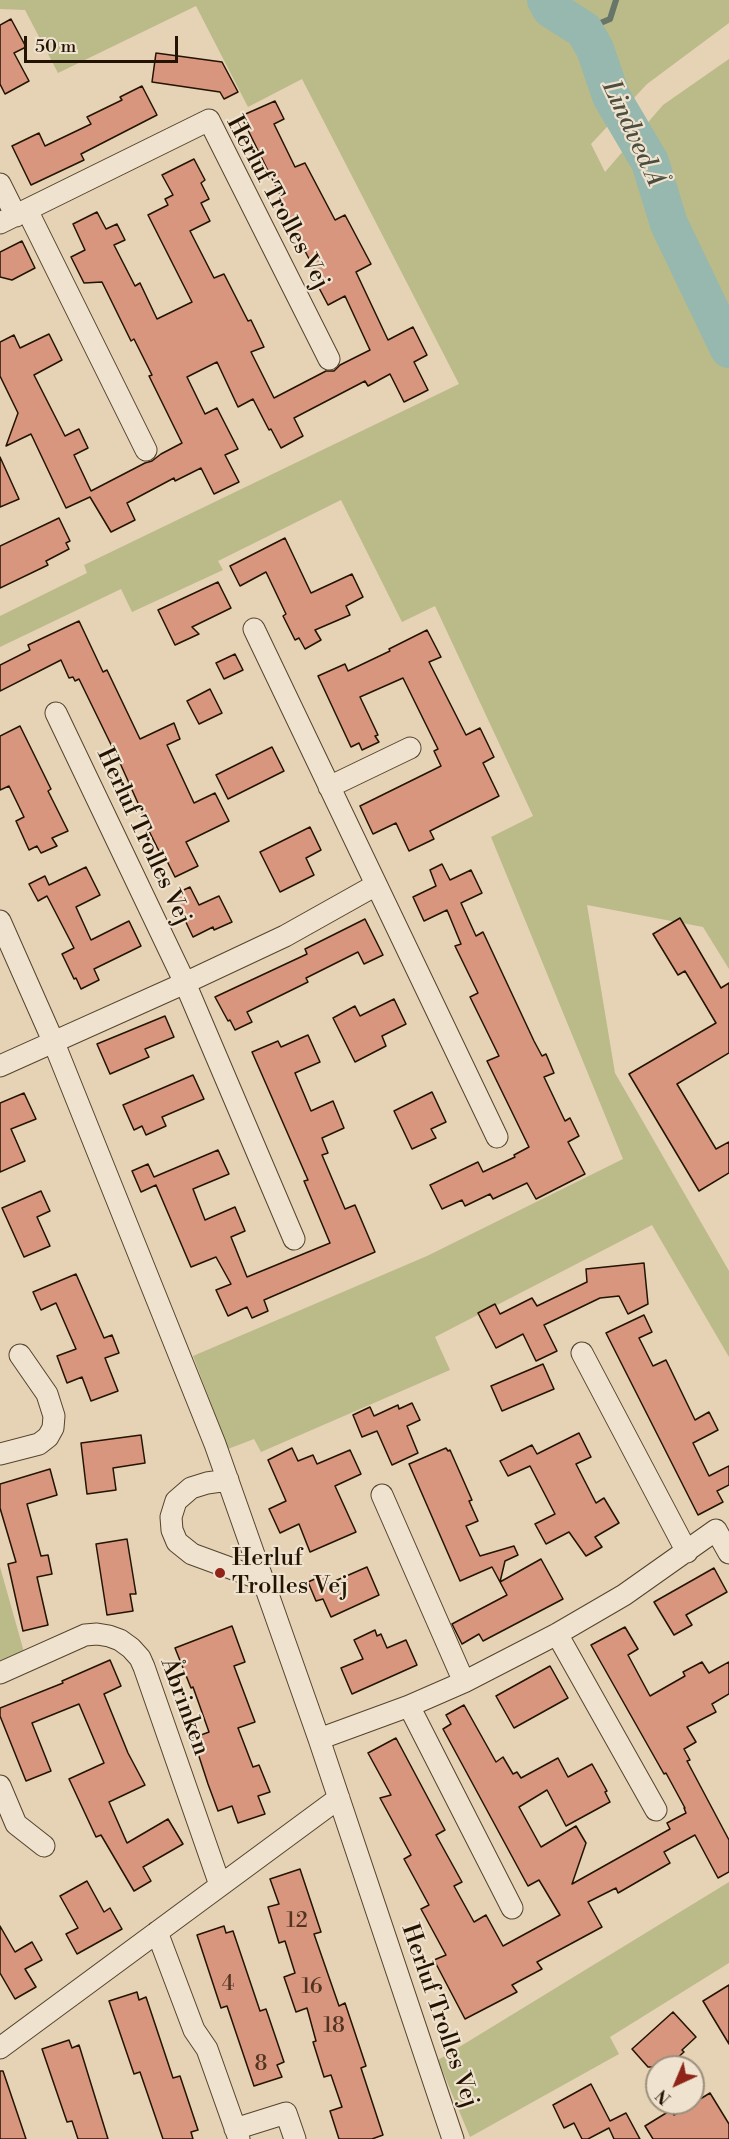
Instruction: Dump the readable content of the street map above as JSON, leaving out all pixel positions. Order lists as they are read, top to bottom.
{
  "streets": {
    "street": ["Herluf Trolles Vej", "Åbrinken"]
  },
  "water": ["Lindved Å"],
  "places": ["Herluf Trolles Vej"],
  "house_numbers": [
    "12",
    "4",
    "16",
    "18",
    "8"
  ],
  "scale_bar": "50 m",
  "north": "bottom left"
}
